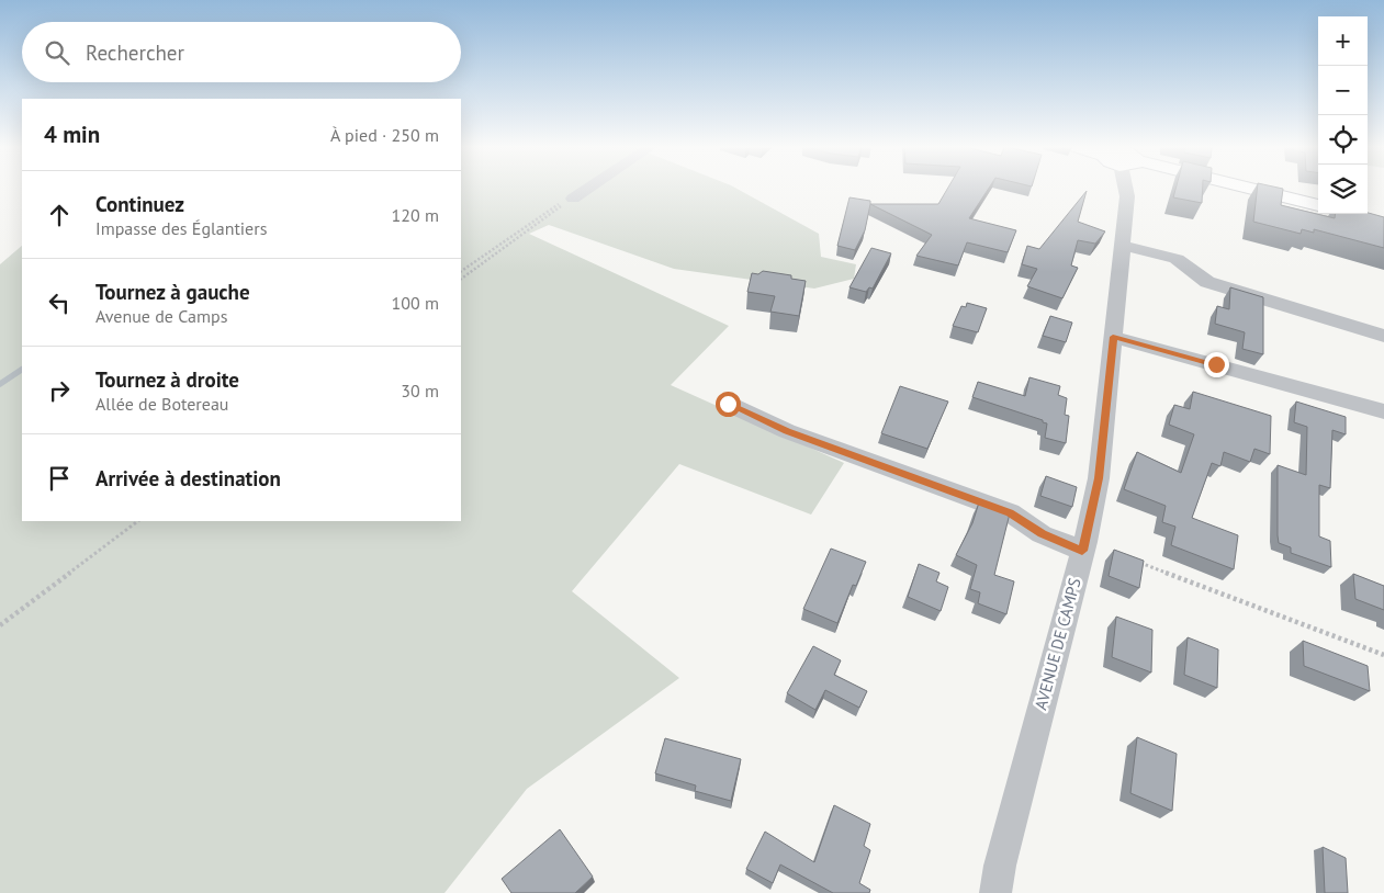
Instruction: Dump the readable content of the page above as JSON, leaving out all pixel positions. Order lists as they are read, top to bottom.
{
  "streets": {
    "street": ["AVENUE DE CAMPS"]
  },
  "page": {
    "map_buttons": ["+", "−"],
    "search": "Rechercher",
    "heading": ["4 min", "À pied · 250 m"],
    "list": [
      ["Continuez", "Impasse des Églantiers", "120 m"],
      ["Tournez à gauche", "Avenue de Camps", "100 m"],
      ["Tournez à droite", "Allée de Botereau", "30 m"],
      "Arrivée à destination"
    ]
  }
}
